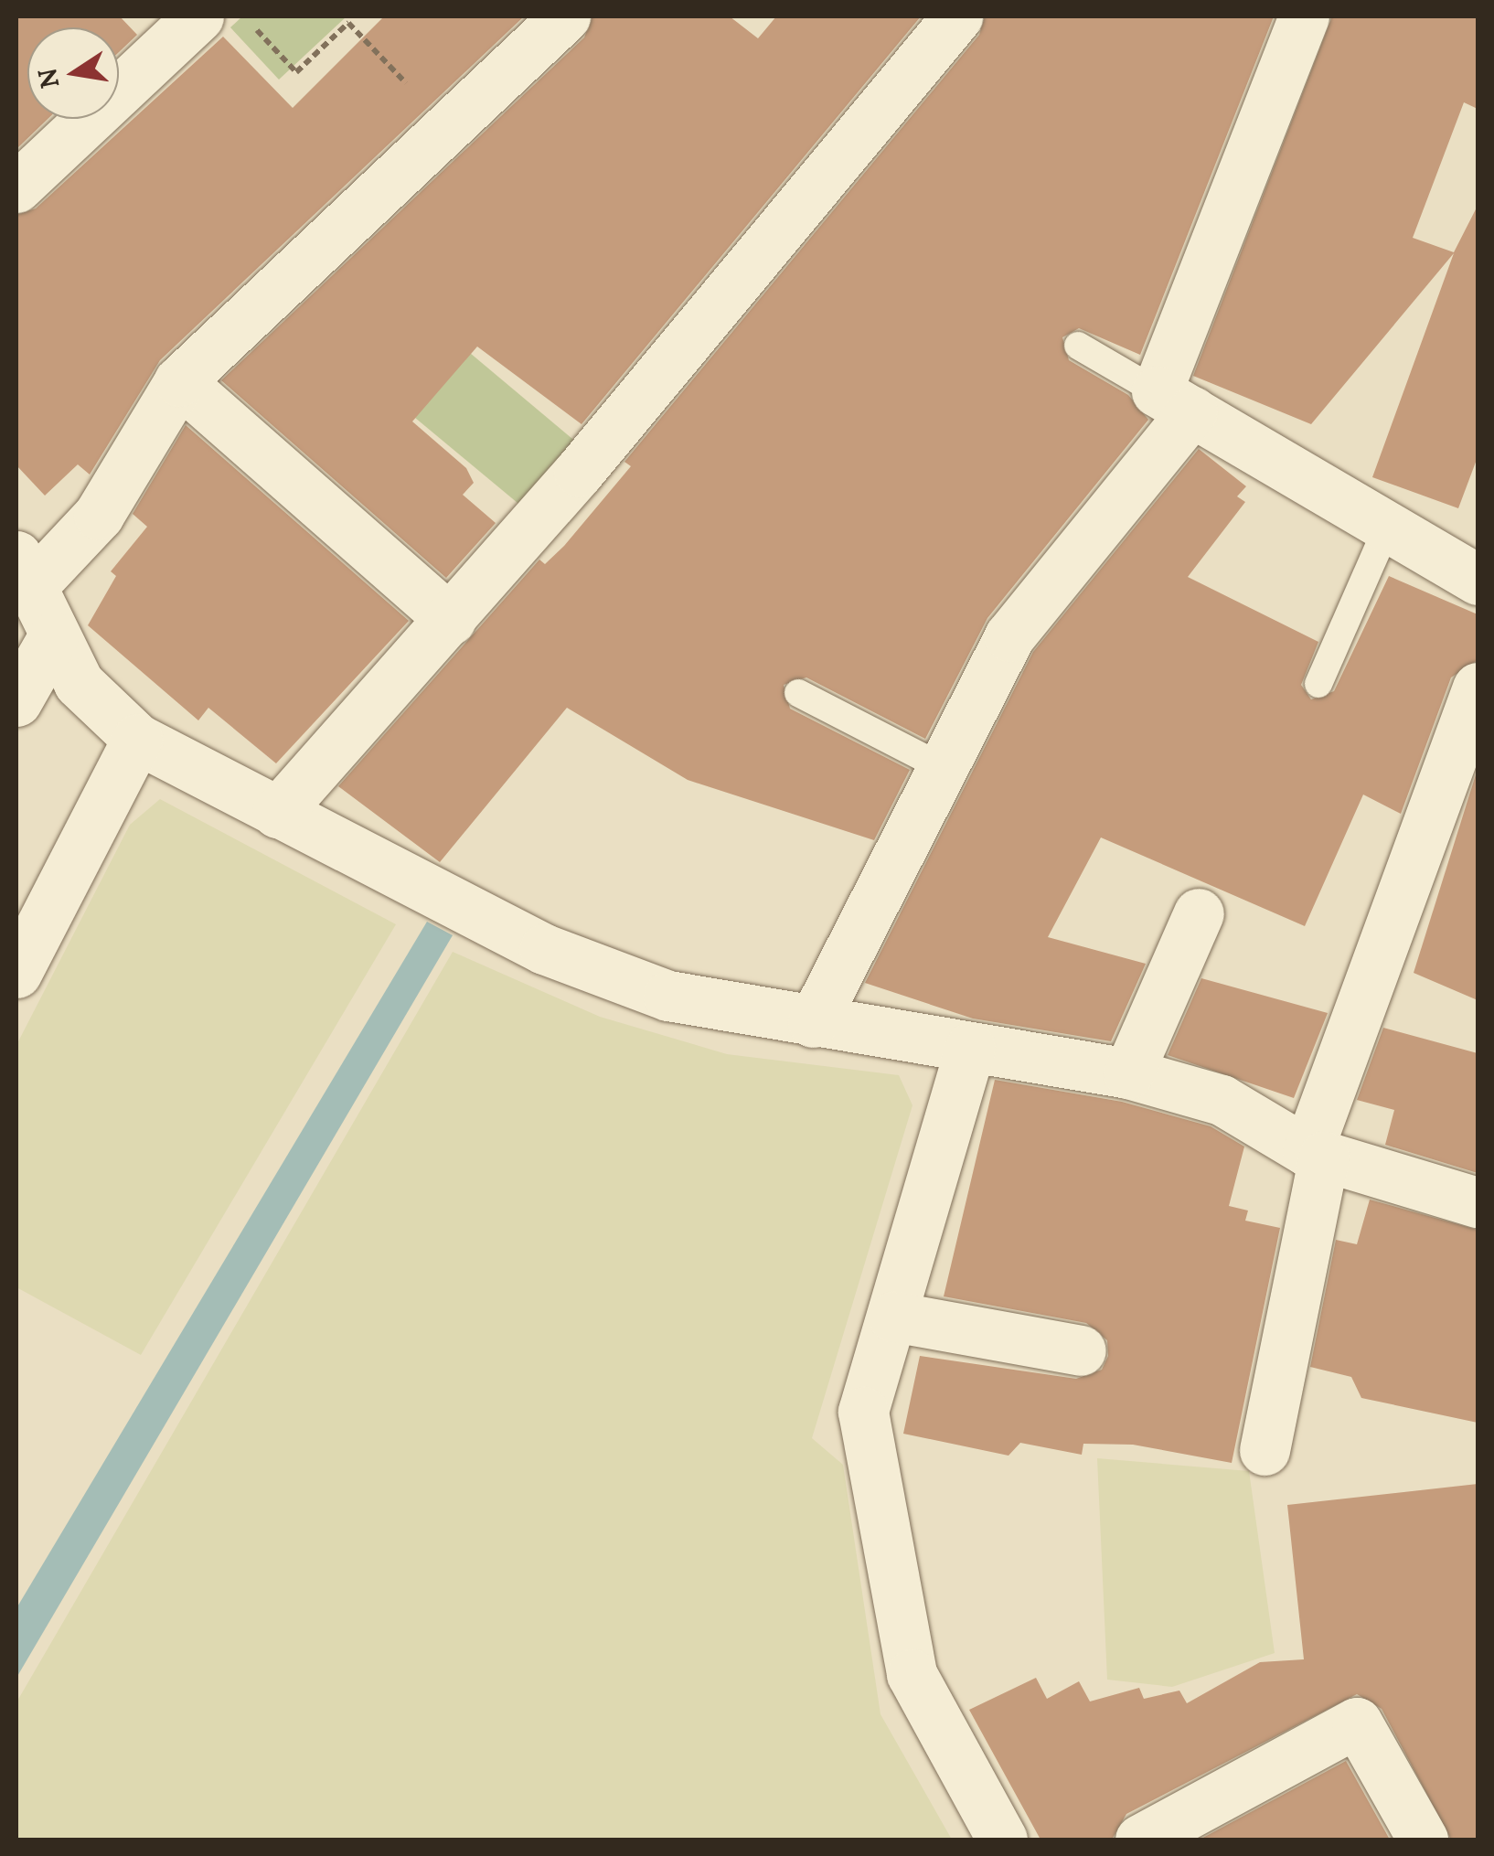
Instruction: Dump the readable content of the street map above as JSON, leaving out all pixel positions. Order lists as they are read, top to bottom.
{
  "north": "left"
}
